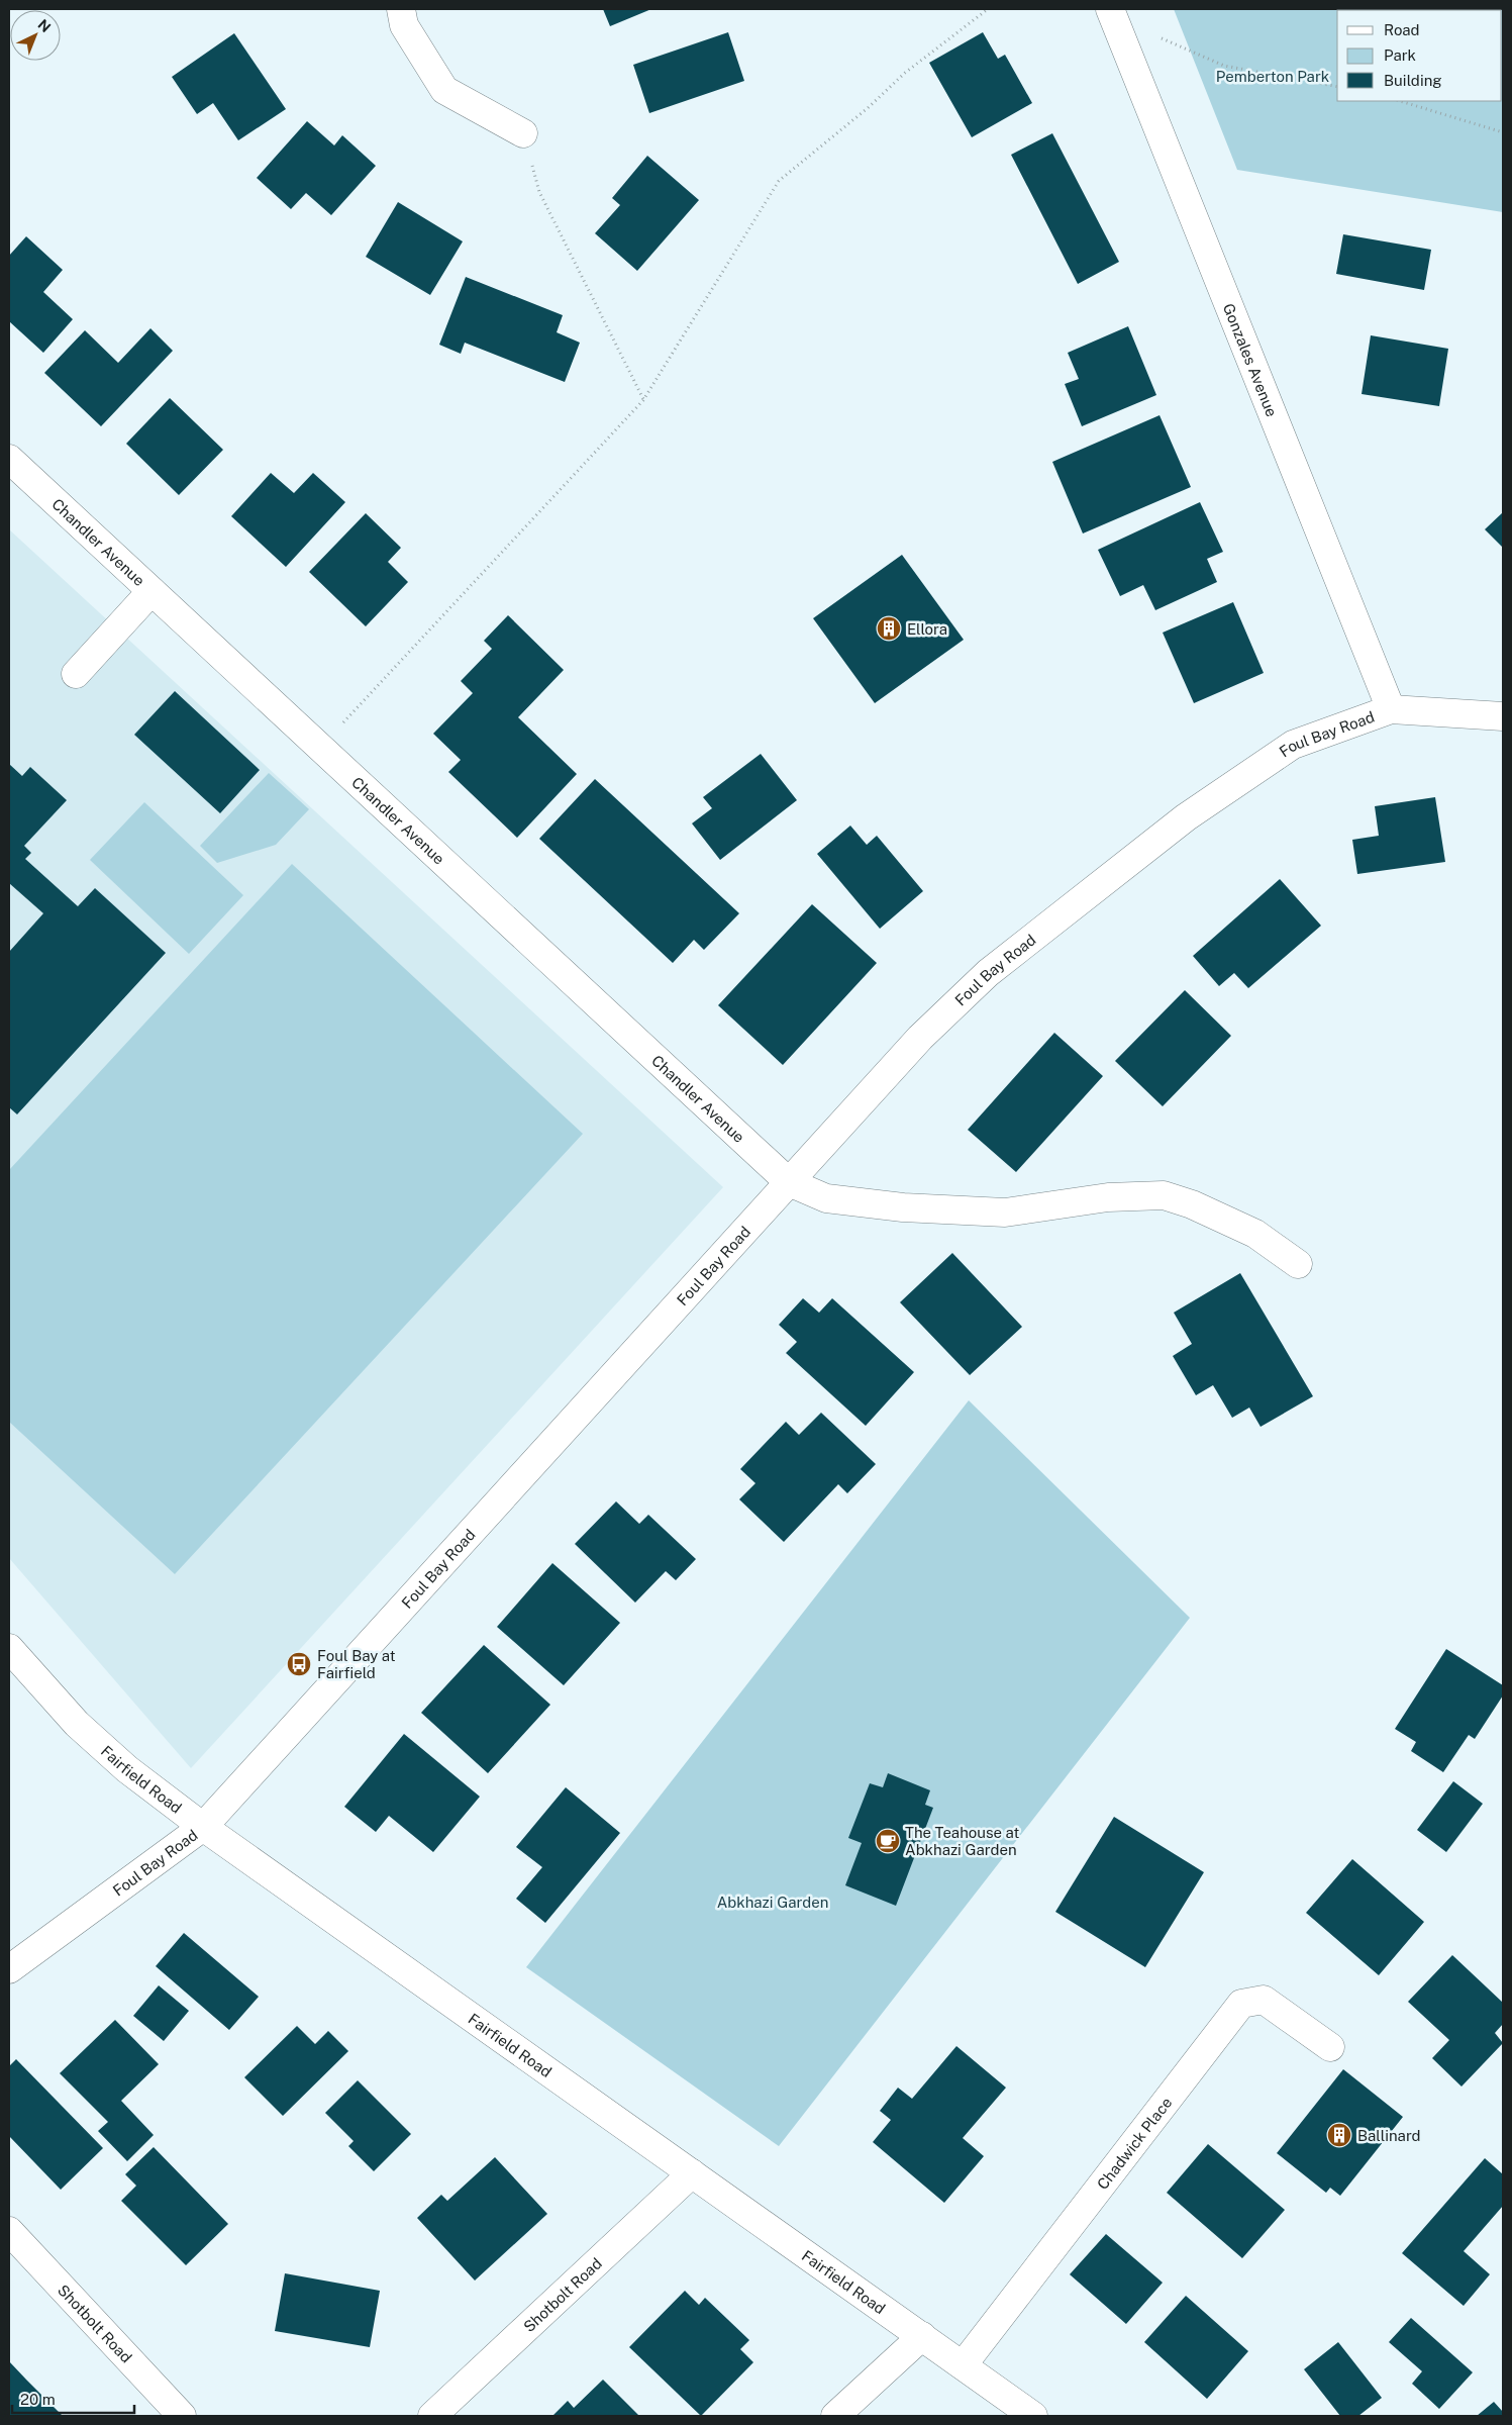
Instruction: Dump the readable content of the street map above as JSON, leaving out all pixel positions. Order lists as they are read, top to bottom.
{
  "streets": {
    "street": [
      "Gonzales Avenue",
      "Chandler Avenue",
      "Foul Bay Road",
      "Fairfield Road",
      "Chadwick Place",
      "Shotbolt Road"
    ]
  },
  "crossings": [
    ["Gonzales Avenue", "Foul Bay Road"],
    ["Chandler Avenue", "Foul Bay Road"],
    ["Foul Bay Road", "Fairfield Road"],
    ["Fairfield Road", "Chadwick Place"],
    ["Fairfield Road", "Shotbolt Road"]
  ],
  "parks": ["Pemberton Park", "Abkhazi Garden"],
  "places": {
    "building": ["Ellora", "Ballinard"],
    "bus stop": ["Foul Bay at Fairfield"],
    "cafe": ["The Teahouse at Abkhazi Garden"]
  },
  "legend": ["Road", "Park", "Building"],
  "scale_bar": "20 m",
  "north": "top right"
}
